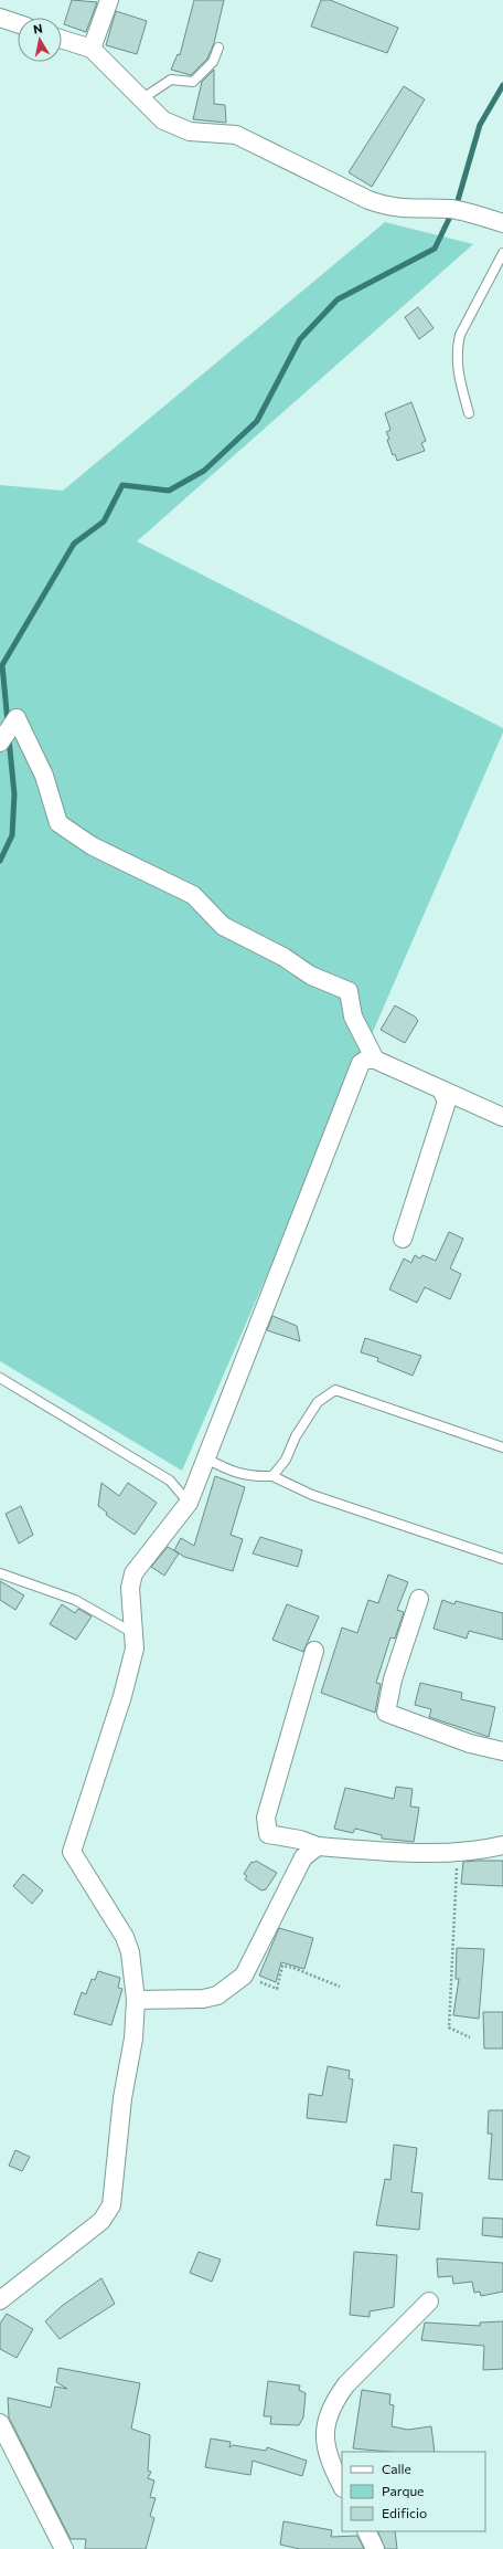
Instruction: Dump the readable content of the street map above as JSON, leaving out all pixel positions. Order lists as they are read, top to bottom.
{
  "legend": ["Calle", "Parque", "Edificio"],
  "north": "top"
}
